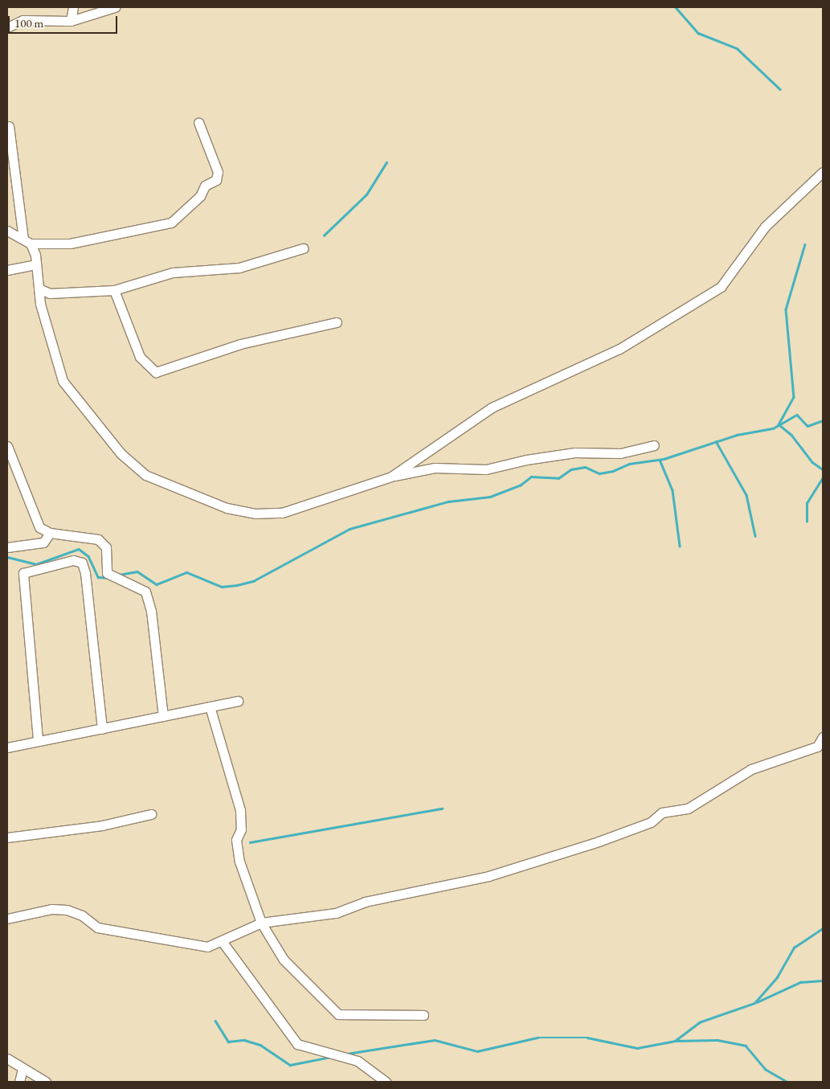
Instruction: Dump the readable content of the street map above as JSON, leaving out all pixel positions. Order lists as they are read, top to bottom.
{
  "scale_bar": "100 m"
}
